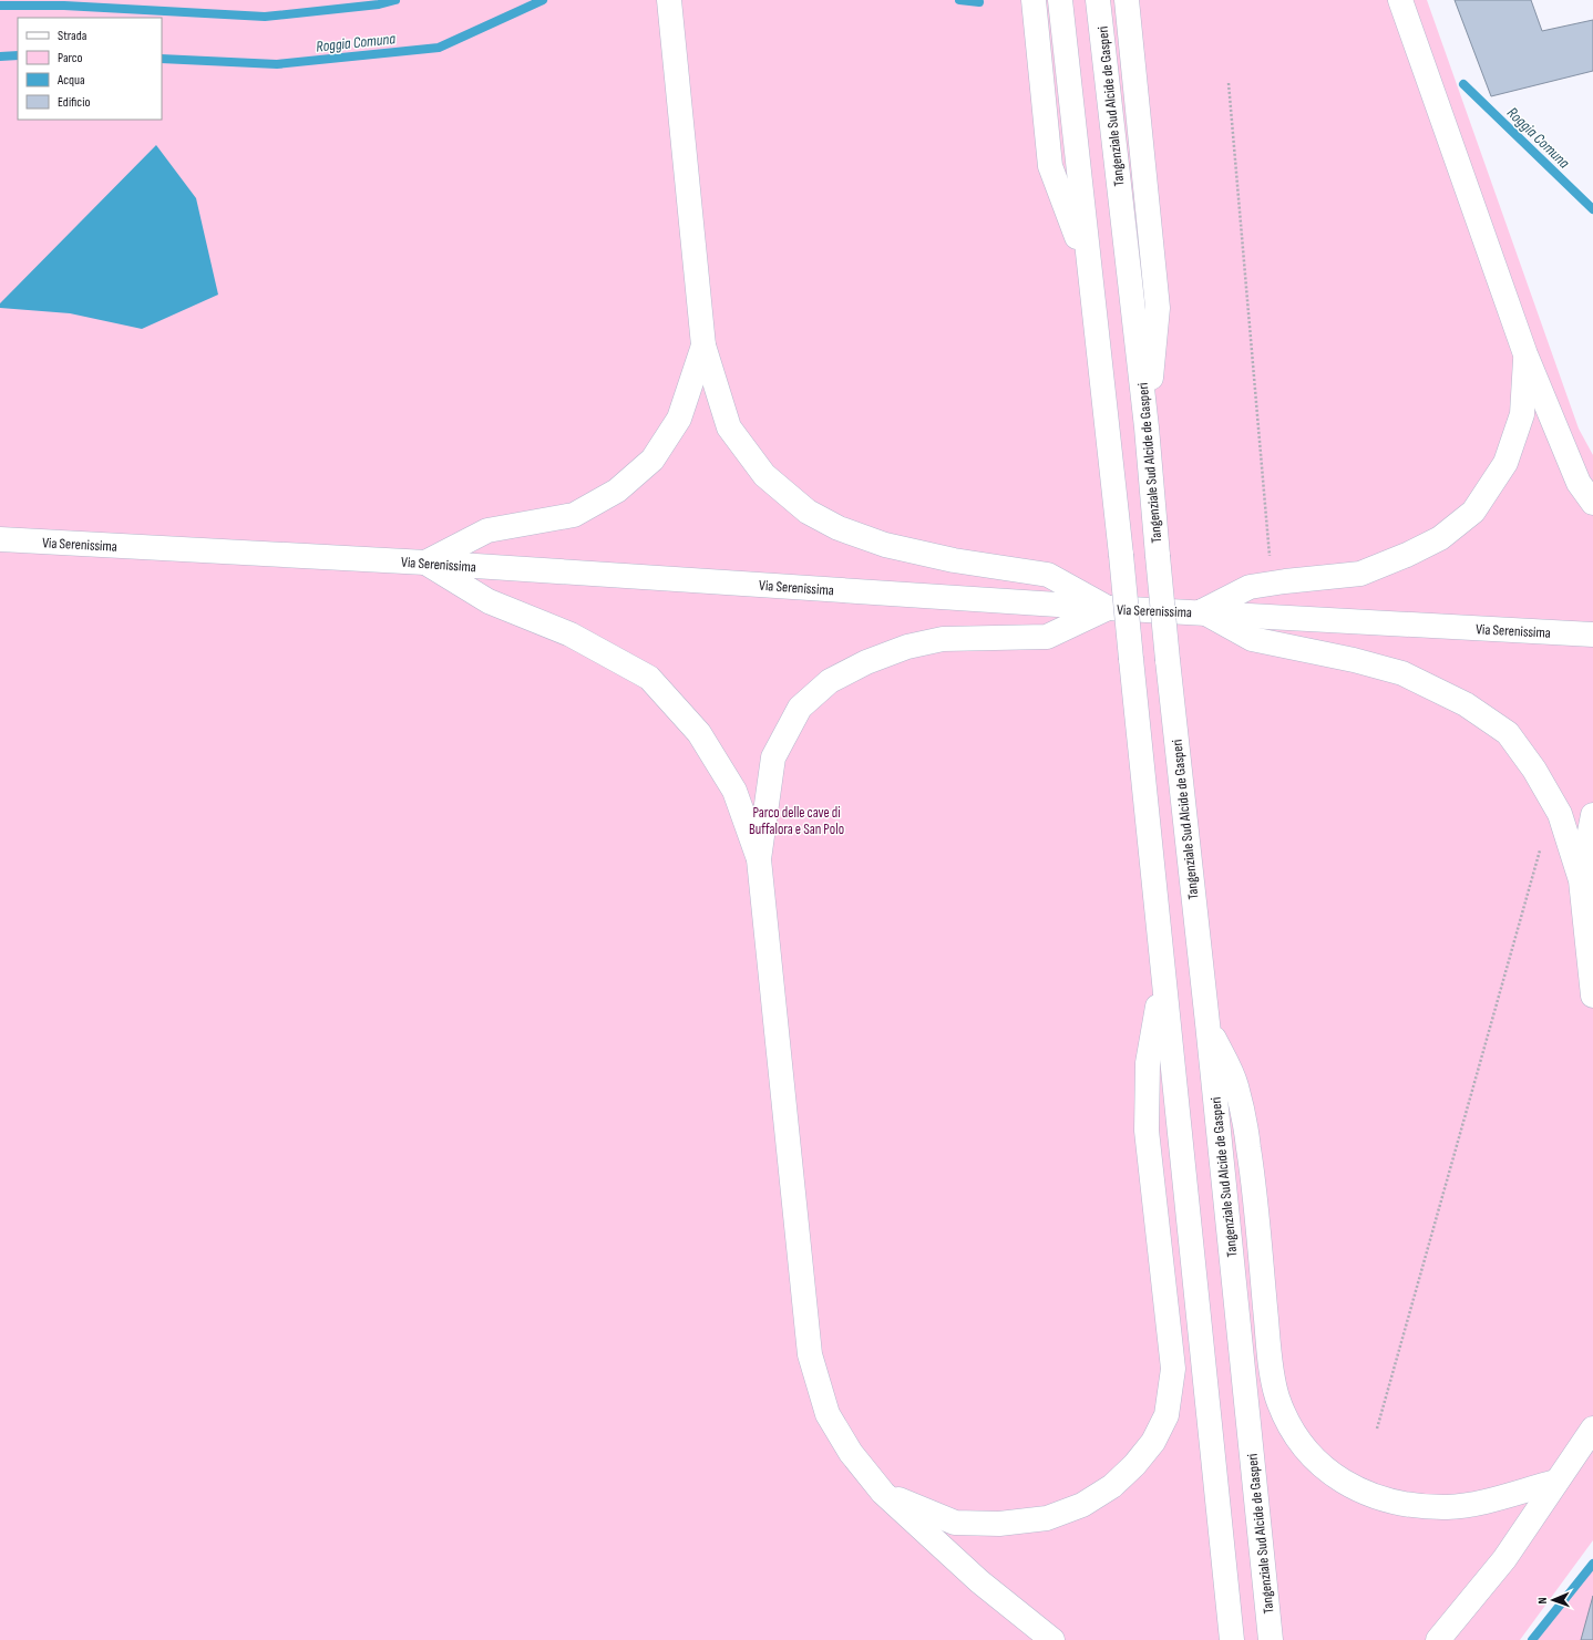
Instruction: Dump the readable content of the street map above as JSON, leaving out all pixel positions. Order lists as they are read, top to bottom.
{
  "streets": {
    "main road": ["Tangenziale Sud Alcide de Gasperi", "Via Serenissima"]
  },
  "water": ["Roggia Comuna"],
  "parks": ["Parco delle cave di Buffalora e San Polo"],
  "legend": [
    "Strada",
    "Parco",
    "Acqua",
    "Edificio"
  ],
  "north": "left"
}
